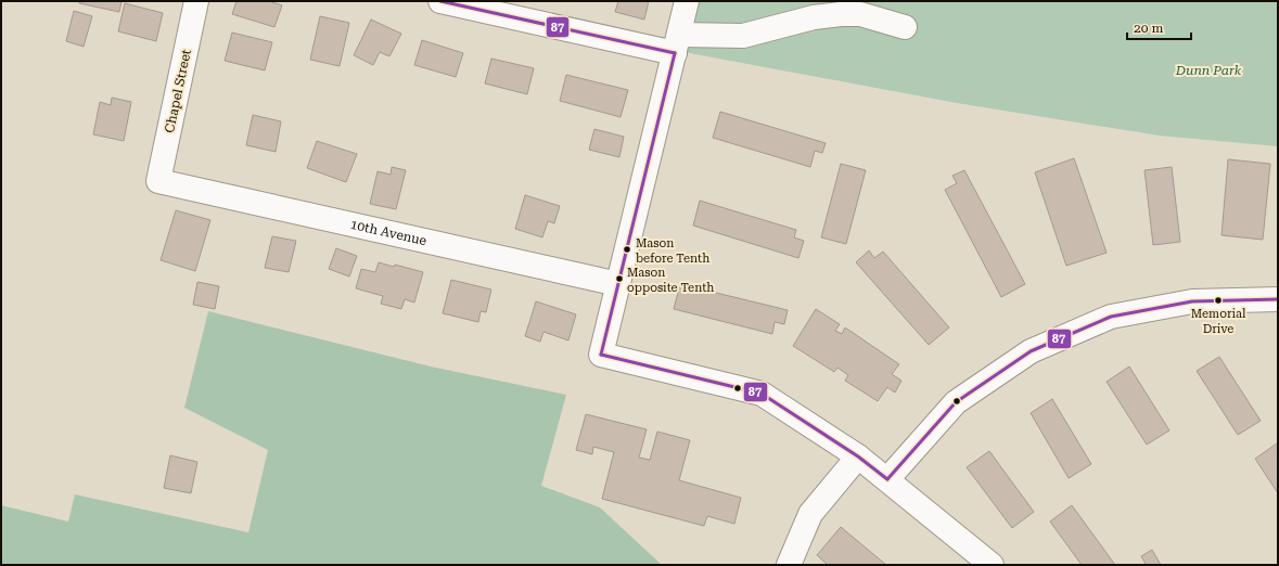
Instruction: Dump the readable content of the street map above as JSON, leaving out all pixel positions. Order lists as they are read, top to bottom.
{
  "streets": {
    "street": ["Chapel Street", "10th Avenue"]
  },
  "crossings": [
    ["Chapel Street", "10th Avenue"]
  ],
  "parks": ["Dunn Park"],
  "places": ["Mason before Tenth", "Mason opposite Tenth", "Memorial Drive"],
  "lines": ["transit line 87"],
  "scale_bar": "20 m"
}
